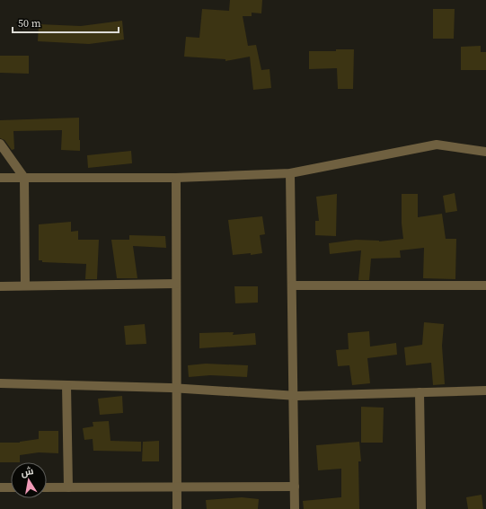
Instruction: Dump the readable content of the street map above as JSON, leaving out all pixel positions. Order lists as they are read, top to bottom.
{
  "scale_bar": "50 m",
  "north": "top"
}
